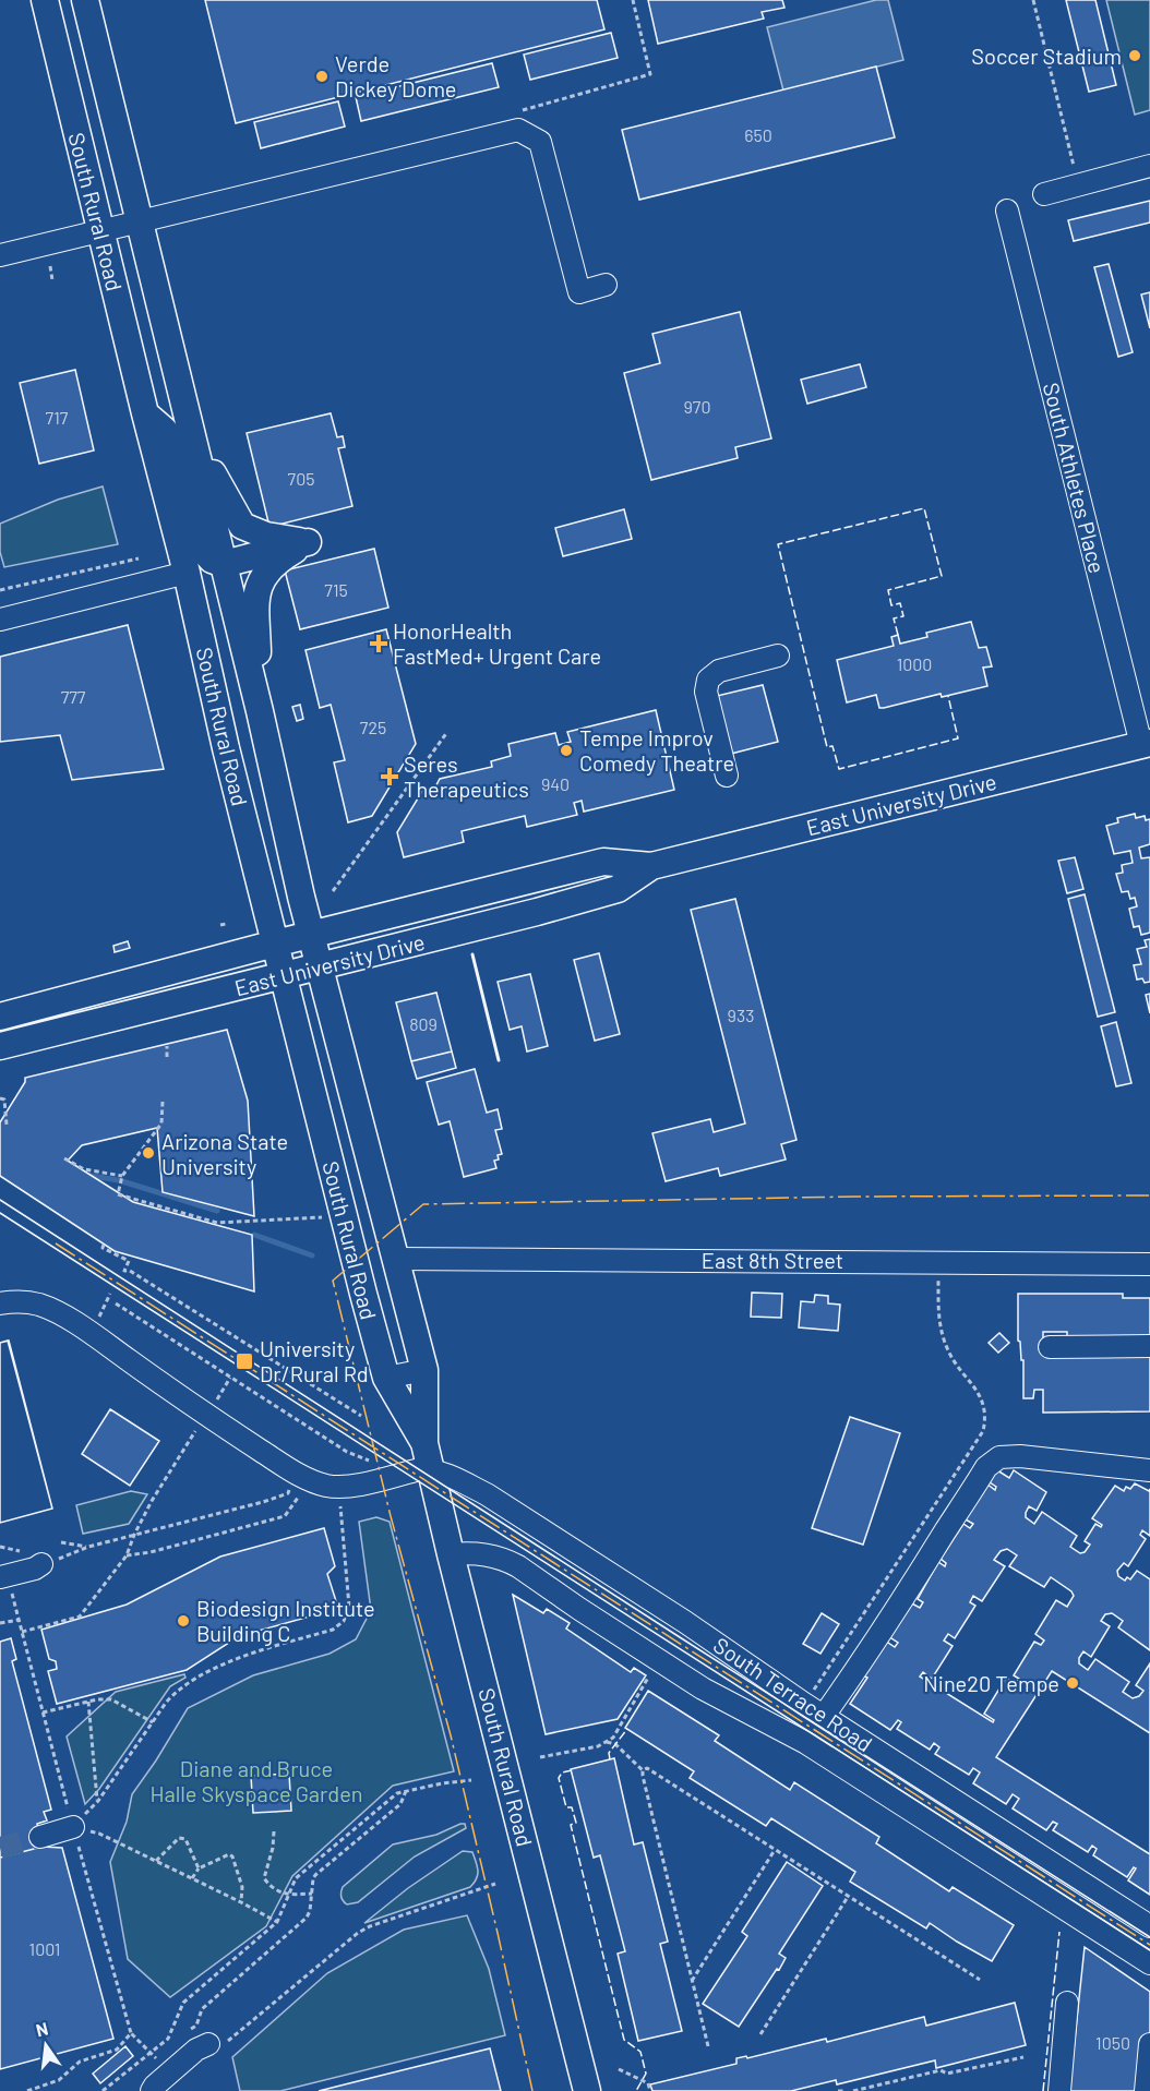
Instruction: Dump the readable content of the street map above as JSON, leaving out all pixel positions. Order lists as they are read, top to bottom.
{
  "streets": {
    "main road": ["South Rural Road", "East University Drive"],
    "street": ["South Athletes Place", "East 8th Street", "South Terrace Road"]
  },
  "crossings": [
    ["South Rural Road", "East University Drive"],
    ["South Rural Road", "East 8th Street"],
    ["South Rural Road", "South Terrace Road"],
    ["South Athletes Place", "East University Drive"]
  ],
  "parks": ["Diane and Bruce Halle Skyspace Garden"],
  "places": {
    "other": [
      "Soccer Stadium",
      "Verde Dickey Dome",
      "Tempe Improv Comedy Theatre",
      "Arizona State University",
      "Biodesign Institute Building C",
      "Nine20 Tempe"
    ],
    "health": ["HonorHealth FastMed+ Urgent Care", "Seres Therapeutics"],
    "transit": ["University Dr/Rural Rd"]
  },
  "house_numbers": [
    "650",
    "970",
    "717",
    "705",
    "715",
    "1000",
    "777",
    "725",
    "940",
    "933",
    "809",
    "1001",
    "1050"
  ],
  "north": "top"
}
